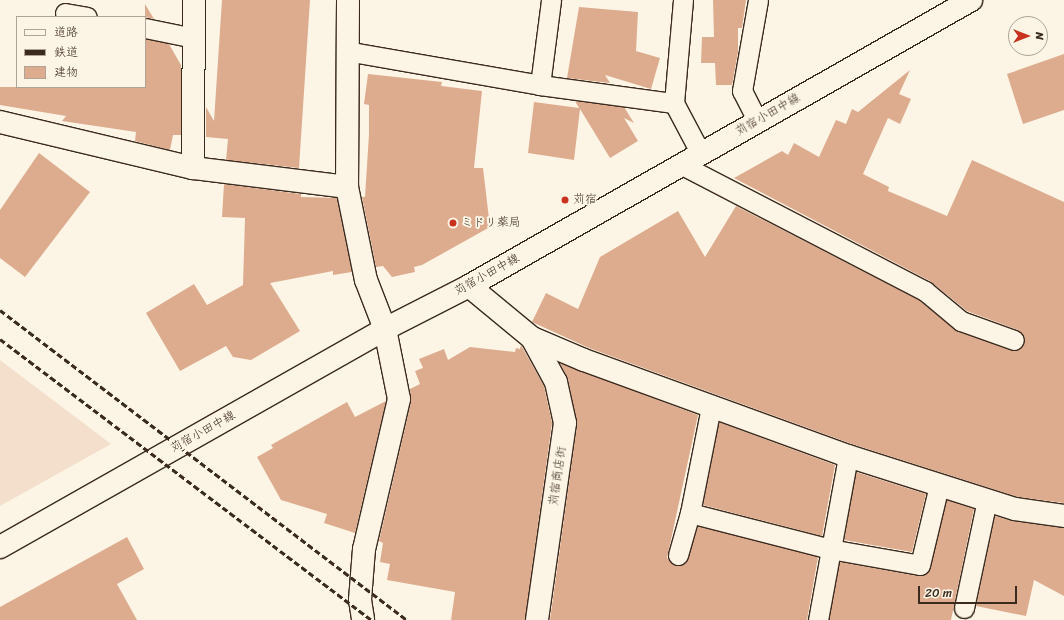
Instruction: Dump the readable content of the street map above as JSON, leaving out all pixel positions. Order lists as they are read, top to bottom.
{
  "streets": {
    "street": ["苅宿小田中線", "苅宿商店街"]
  },
  "places": ["苅宿", "ミドリ薬局"],
  "legend": ["道路", "鉄道", "建物"],
  "scale_bar": "20 m",
  "north": "right"
}
